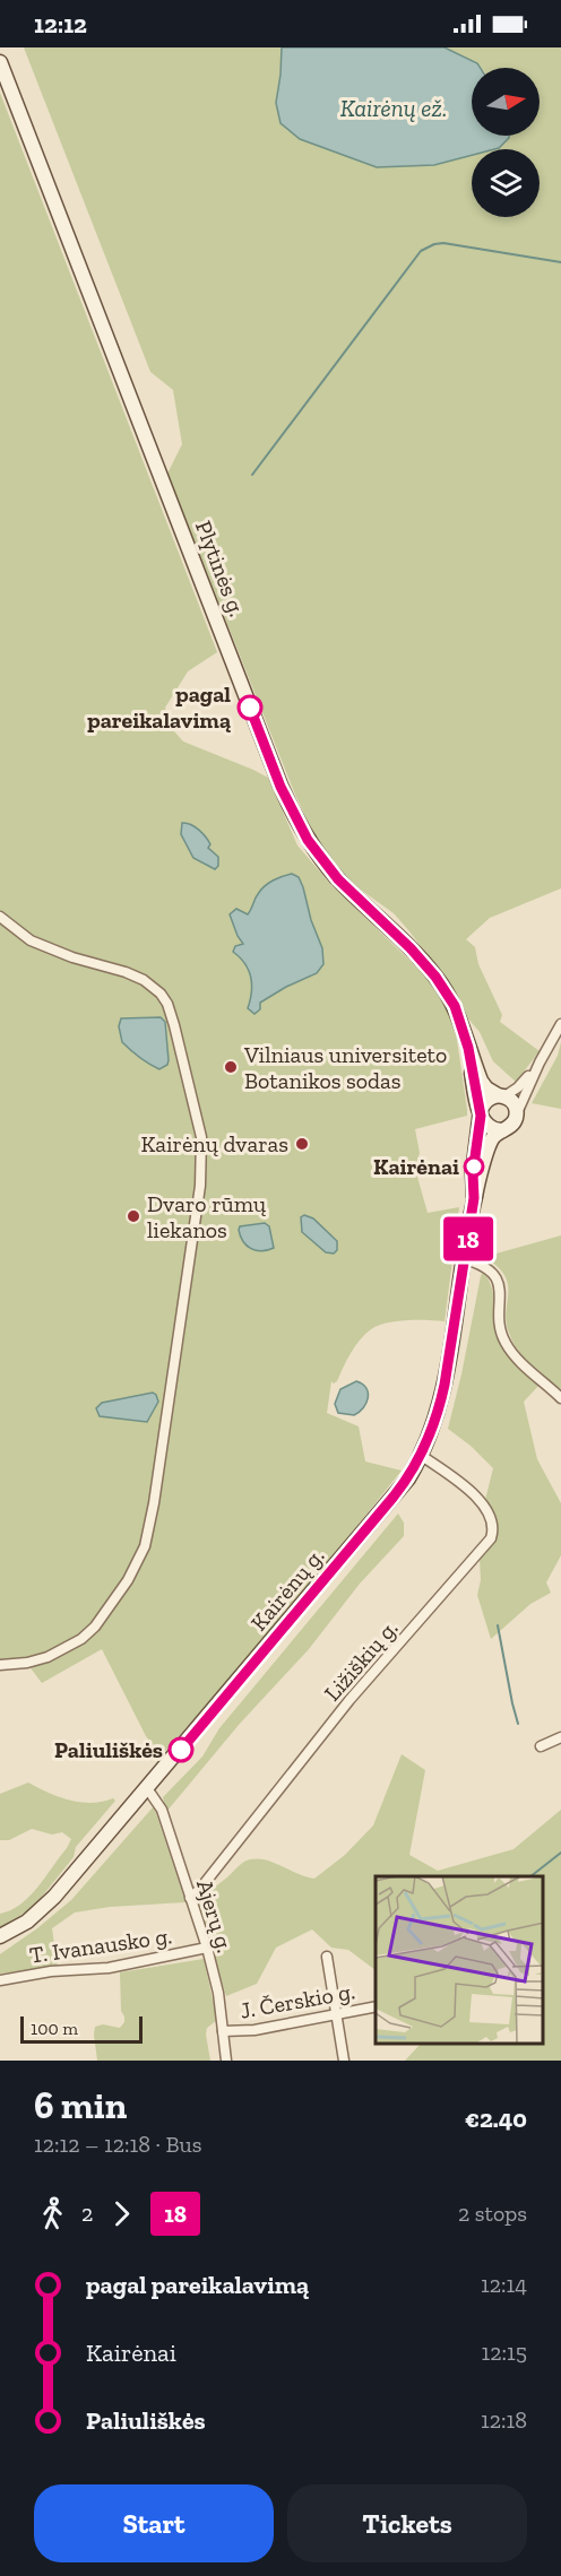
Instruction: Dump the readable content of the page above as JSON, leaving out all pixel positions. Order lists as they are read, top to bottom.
{
  "streets": {
    "main road": ["Plytinės g.", "Kairėnų g."],
    "street": [
      "Ližiškių g.",
      "Ajerų g.",
      "T. Ivanausko g.",
      "J. Čerskio g."
    ]
  },
  "crossings": [
    ["Plytinės g.", "Kairėnų g."],
    ["Kairėnų g.", "Ližiškių g."],
    ["Kairėnų g.", "Ajerų g."],
    ["Ližiškių g.", "Ajerų g."],
    ["Ajerų g.", "T. Ivanausko g."],
    ["Ajerų g.", "J. Čerskio g."]
  ],
  "water": ["Kairėnų ež."],
  "places": [
    "pagal pareikalavimą",
    "Vilniaus universiteto Botanikos sodas",
    "Kairėnų dvaras",
    "Kairėnai",
    "Dvaro rūmų liekanos",
    "Paliuliškės"
  ],
  "lines": ["bus line 18"],
  "scale_bar": "100 m",
  "north": "right",
  "page": {
    "status": "12:12",
    "on_map": "18",
    "scale": "100 m",
    "heading": ["6 min", "12:12 – 12:18 · Bus", "€2.40"],
    "legs": ["2", "18", "2 stops"],
    "list": [
      {
        "name": "pagal pareikalavimą",
        "value": "12:14"
      },
      {
        "name": "Kairėnai",
        "value": "12:15"
      },
      {
        "name": "Paliuliškės",
        "value": "12:18"
      }
    ],
    "buttons": ["Start", "Tickets"]
  }
}
